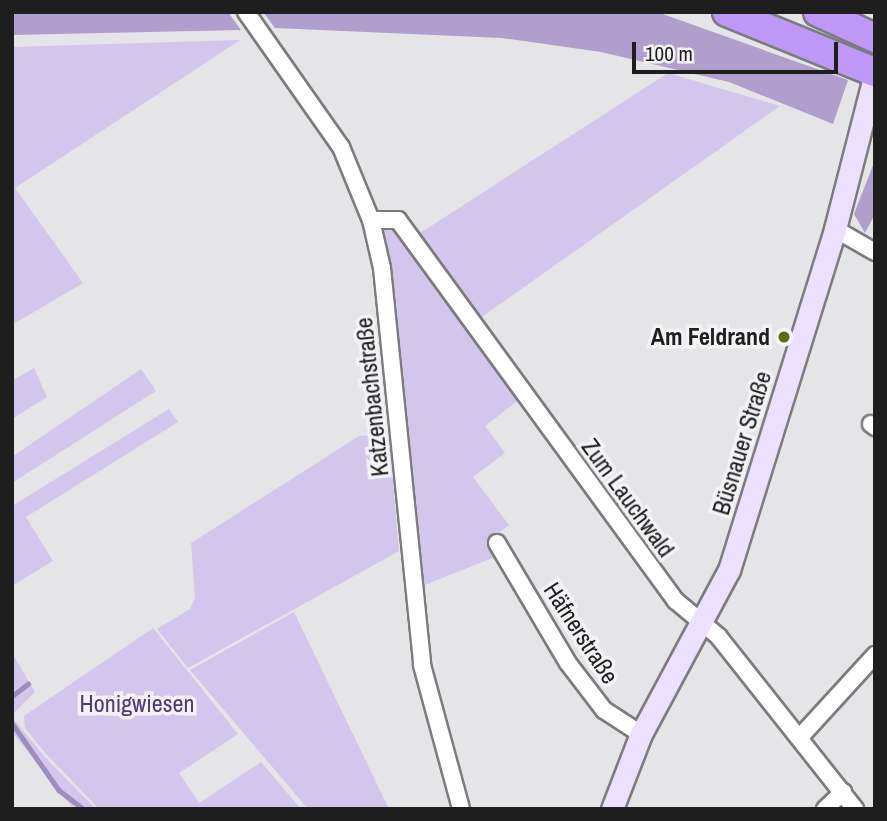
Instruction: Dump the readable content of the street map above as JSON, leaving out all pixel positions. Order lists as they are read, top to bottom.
{
  "streets": {
    "street": [
      "Katzenbachstraße",
      "Büsnauer Straße",
      "Zum Lauchwald",
      "Häfnerstraße"
    ]
  },
  "crossings": [
    ["Katzenbachstraße", "Zum Lauchwald"],
    ["Büsnauer Straße", "Zum Lauchwald"],
    ["Büsnauer Straße", "Häfnerstraße"]
  ],
  "parks": ["Honigwiesen"],
  "places": ["Am Feldrand"],
  "scale_bar": "100 m"
}
